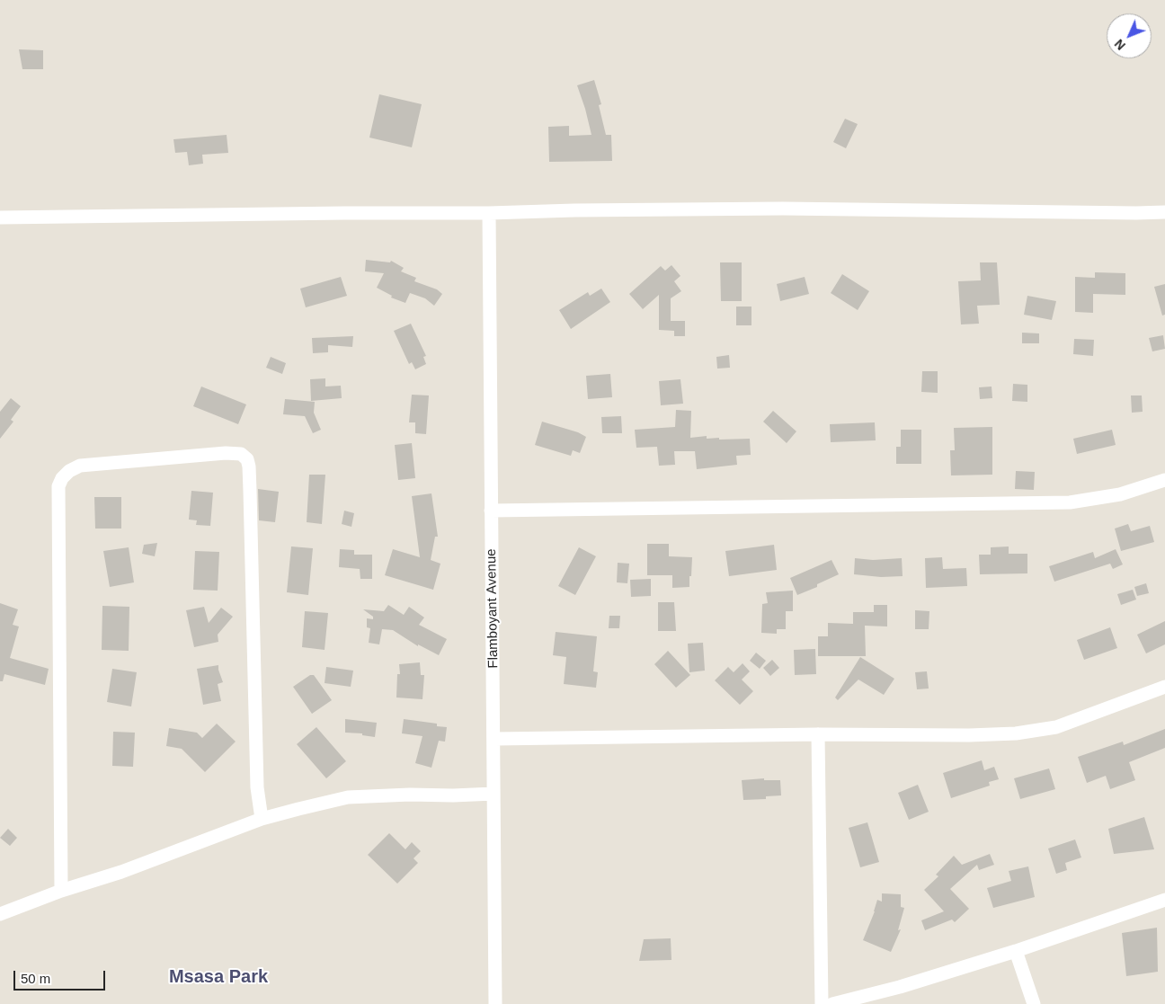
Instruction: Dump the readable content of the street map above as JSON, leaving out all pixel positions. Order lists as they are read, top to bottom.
{
  "streets": {
    "street": ["Flamboyant Avenue"]
  },
  "districts": ["Msasa Park"],
  "scale_bar": "50 m",
  "north": "bottom left"
}
